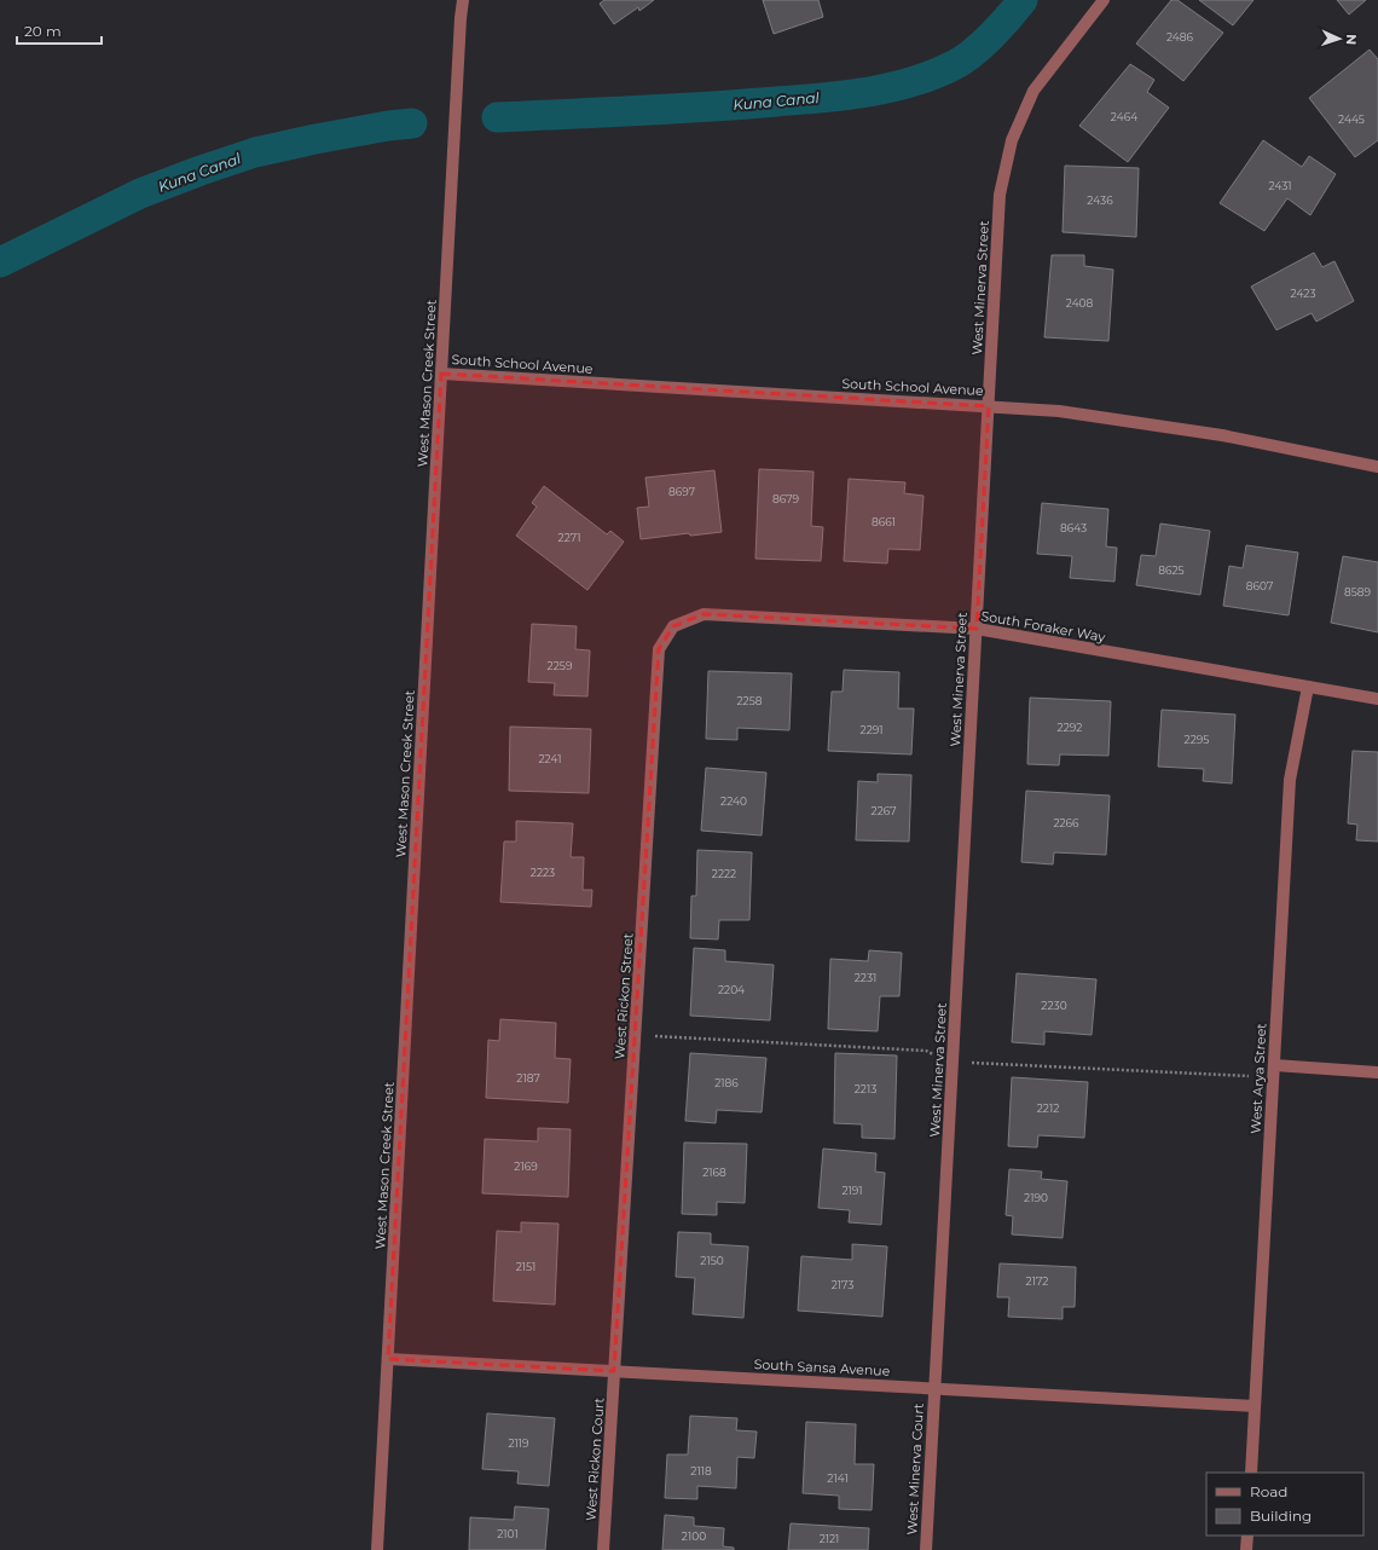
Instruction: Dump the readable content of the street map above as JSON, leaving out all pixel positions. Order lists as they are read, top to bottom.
{
  "streets": {
    "street": [
      "West Minerva Street",
      "South School Avenue",
      "West Mason Creek Street",
      "South Foraker Way",
      "West Rickon Street",
      "West Arya Street",
      "South Sansa Avenue",
      "West Rickon Court",
      "West Minerva Court"
    ]
  },
  "crossings": [
    ["West Minerva Street", "South School Avenue"],
    ["West Minerva Street", "South Foraker Way"],
    ["West Minerva Street", "South Sansa Avenue"],
    ["West Minerva Street", "West Minerva Court"],
    ["South School Avenue", "West Mason Creek Street"],
    ["West Mason Creek Street", "South Sansa Avenue"],
    ["South Foraker Way", "West Rickon Street"],
    ["South Foraker Way", "West Arya Street"],
    ["West Rickon Street", "South Sansa Avenue"],
    ["West Rickon Street", "West Rickon Court"],
    ["West Arya Street", "South Sansa Avenue"],
    ["South Sansa Avenue", "West Rickon Court"],
    ["South Sansa Avenue", "West Minerva Court"]
  ],
  "water": ["Kuna Canal"],
  "house_numbers": [
    "2486",
    "2464",
    "2445",
    "2431",
    "2436",
    "2423",
    "2408",
    "8697",
    "8679",
    "8661",
    "8643",
    "2271",
    "8625",
    "8607",
    "8589",
    "2259",
    "2258",
    "2292",
    "2291",
    "2295",
    "2241",
    "2240",
    "2267",
    "2266",
    "2223",
    "2222",
    "2231",
    "2204",
    "2230",
    "2187",
    "2186",
    "2213",
    "2212",
    "2169",
    "2168",
    "2191",
    "2190",
    "2150",
    "2151",
    "2172",
    "2173",
    "2119",
    "2118",
    "2141",
    "2101",
    "2100",
    "2121"
  ],
  "legend": ["Road", "Building"],
  "scale_bar": "20 m",
  "north": "right"
}
